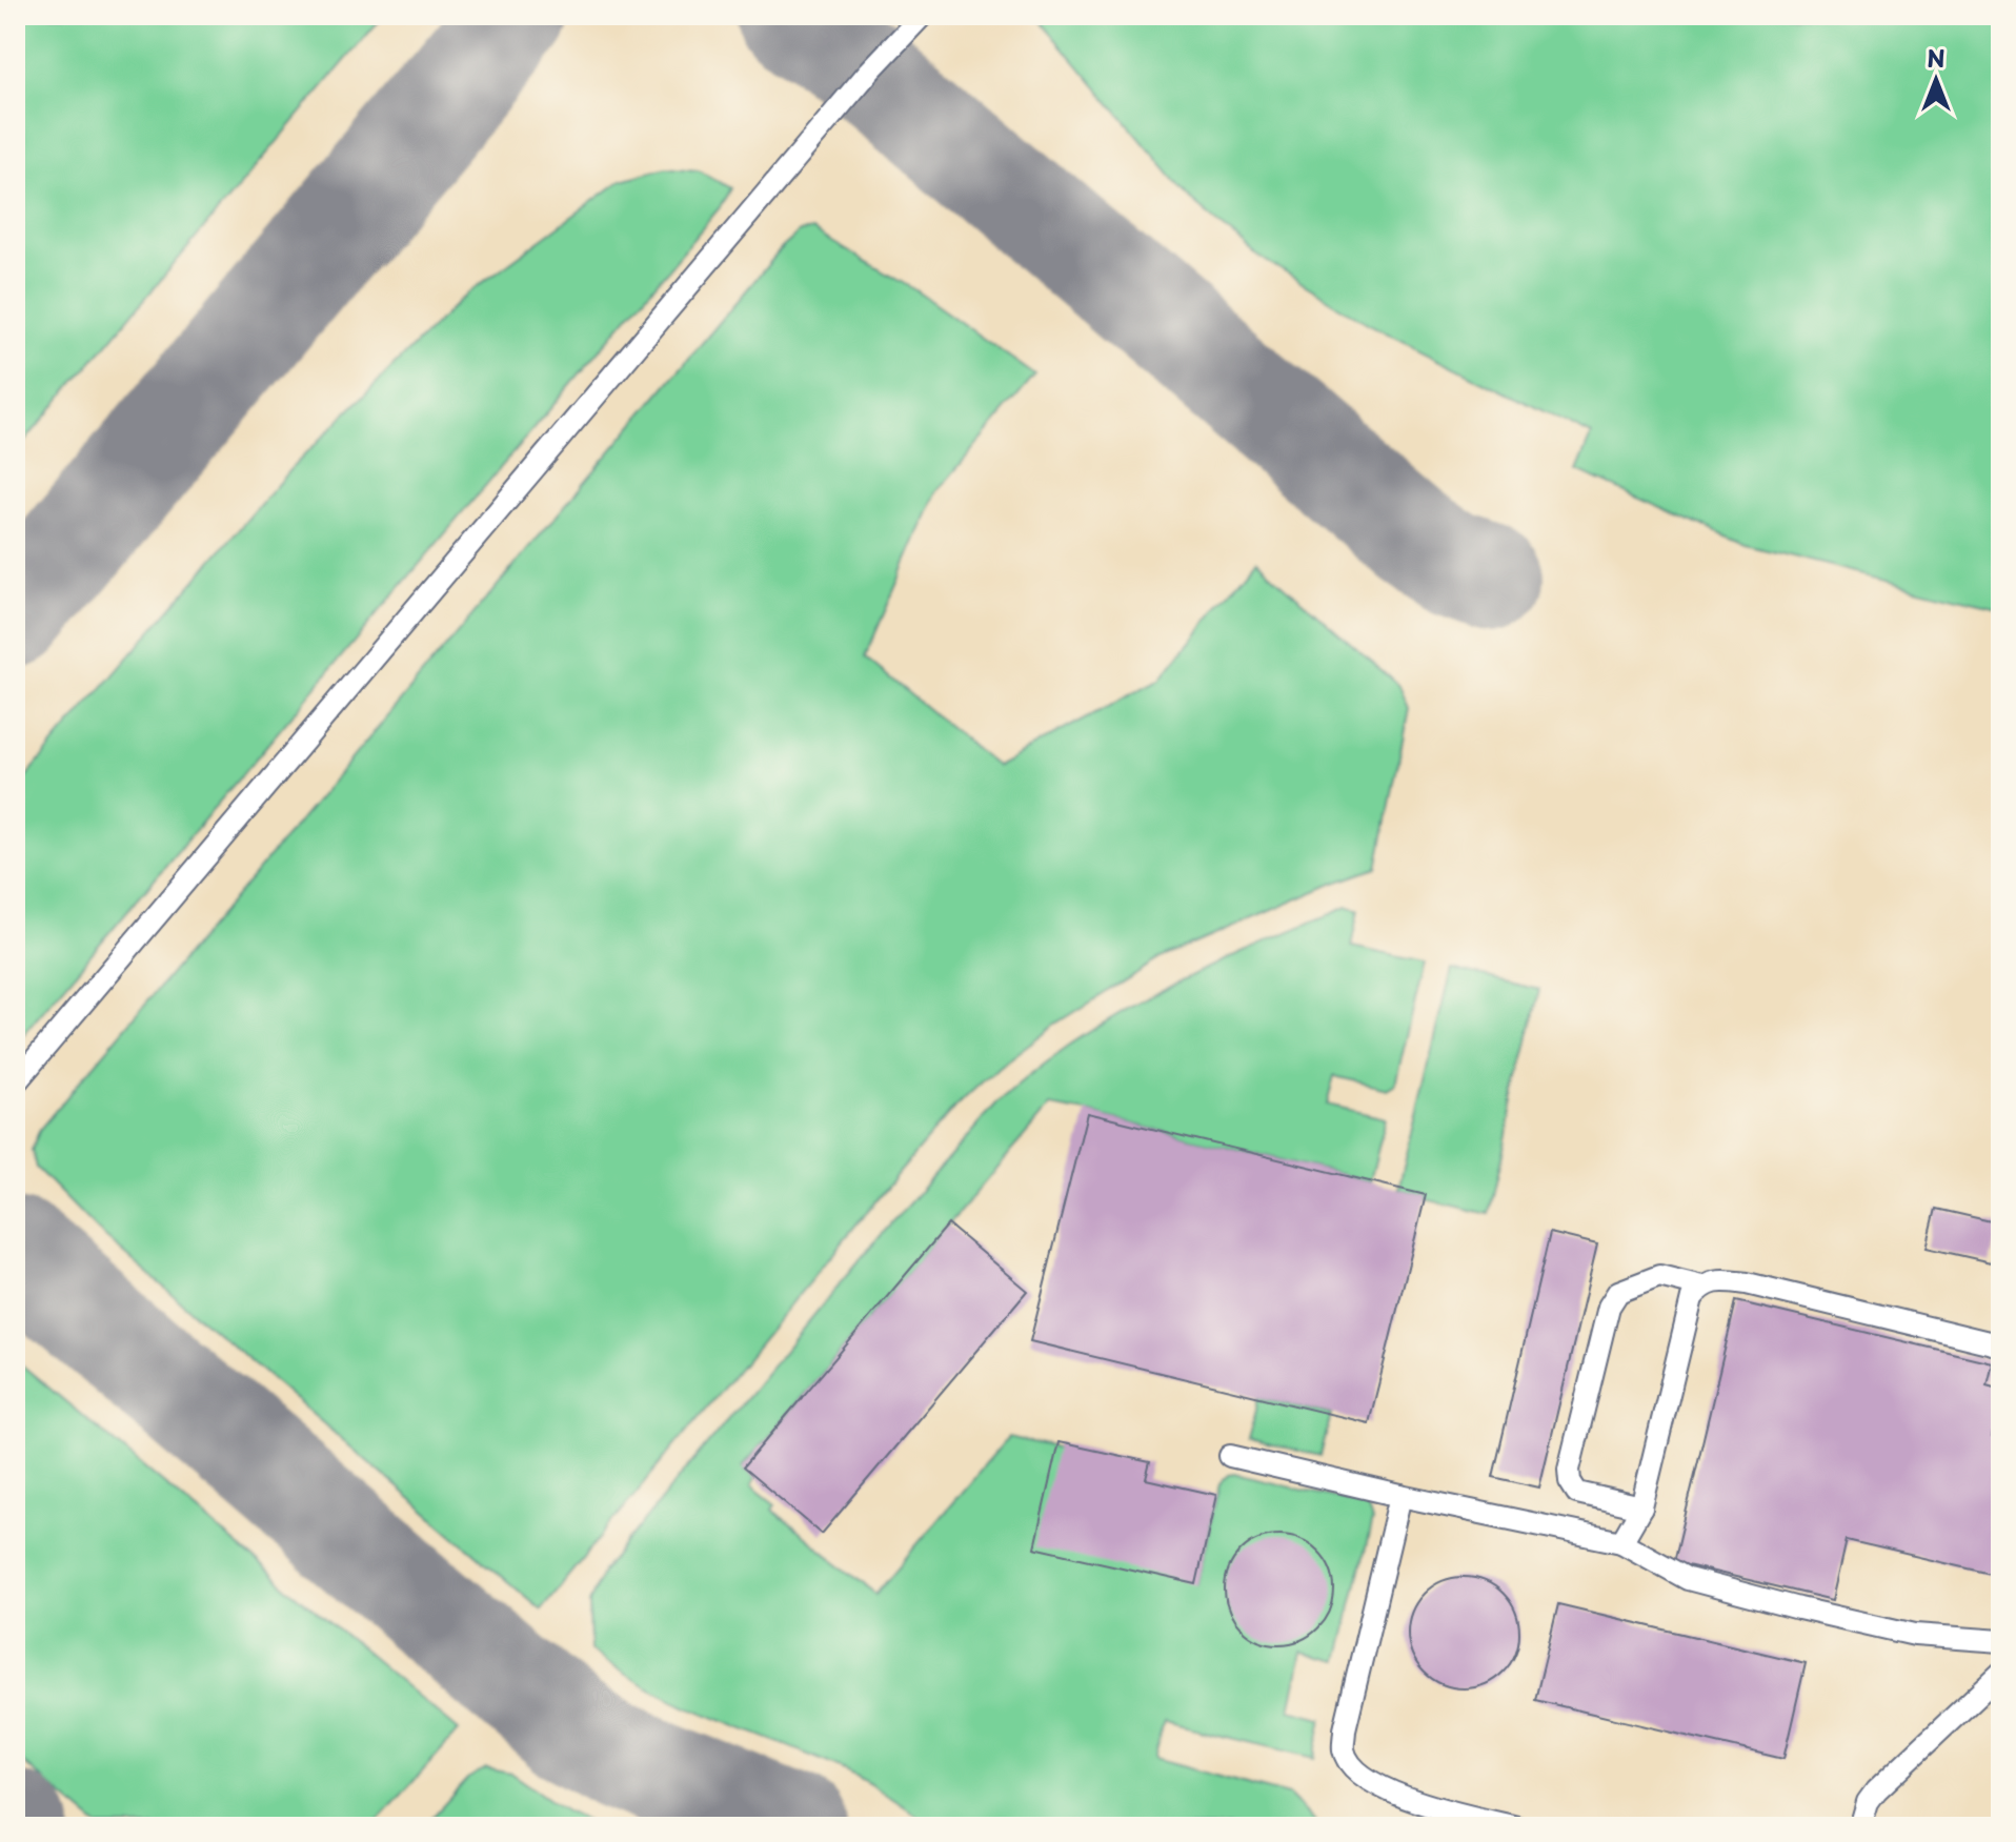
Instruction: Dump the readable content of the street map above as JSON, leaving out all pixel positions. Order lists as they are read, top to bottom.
{
  "north": "top"
}
